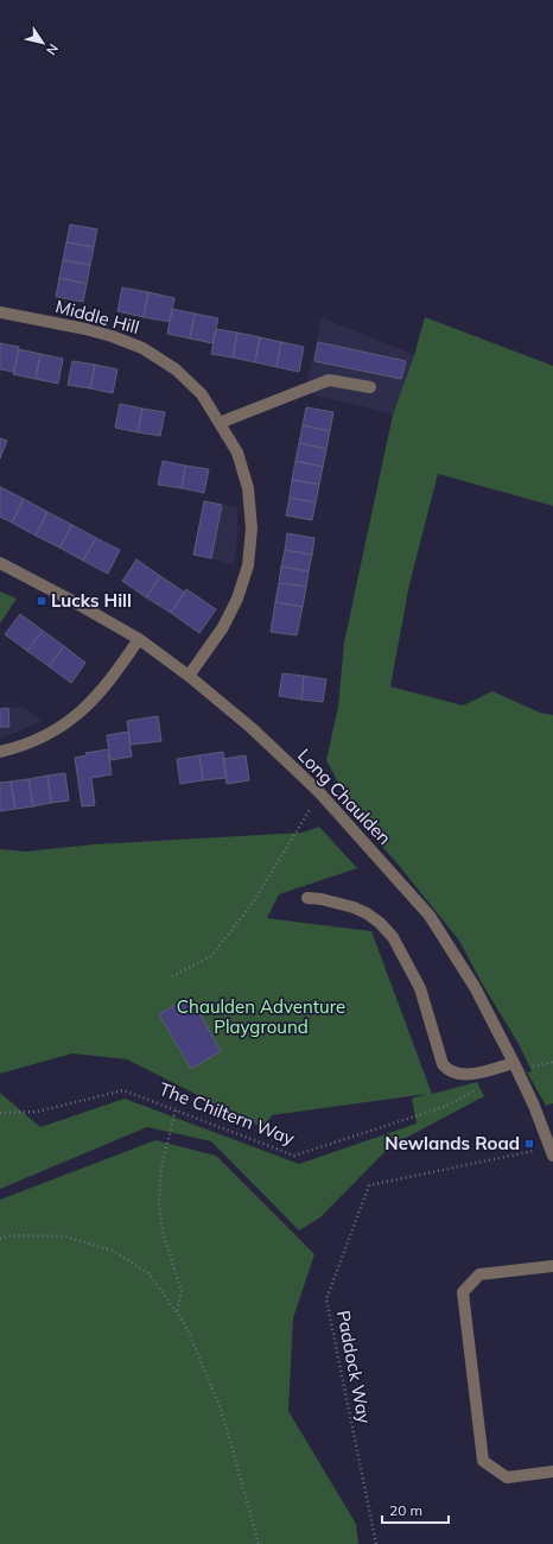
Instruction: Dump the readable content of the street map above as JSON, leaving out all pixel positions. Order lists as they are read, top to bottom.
{
  "streets": {
    "street": ["Middle Hill", "Long Chaulden"],
    "path": ["The Chiltern Way", "Paddock Way"]
  },
  "crossings": [
    ["Middle Hill", "Long Chaulden"],
    ["Long Chaulden", "Paddock Way"]
  ],
  "parks": ["Chaulden Adventure Playground"],
  "places": {
    "transit": ["Lucks Hill", "Newlands Road"]
  },
  "scale_bar": "20 m",
  "north": "bottom right"
}
